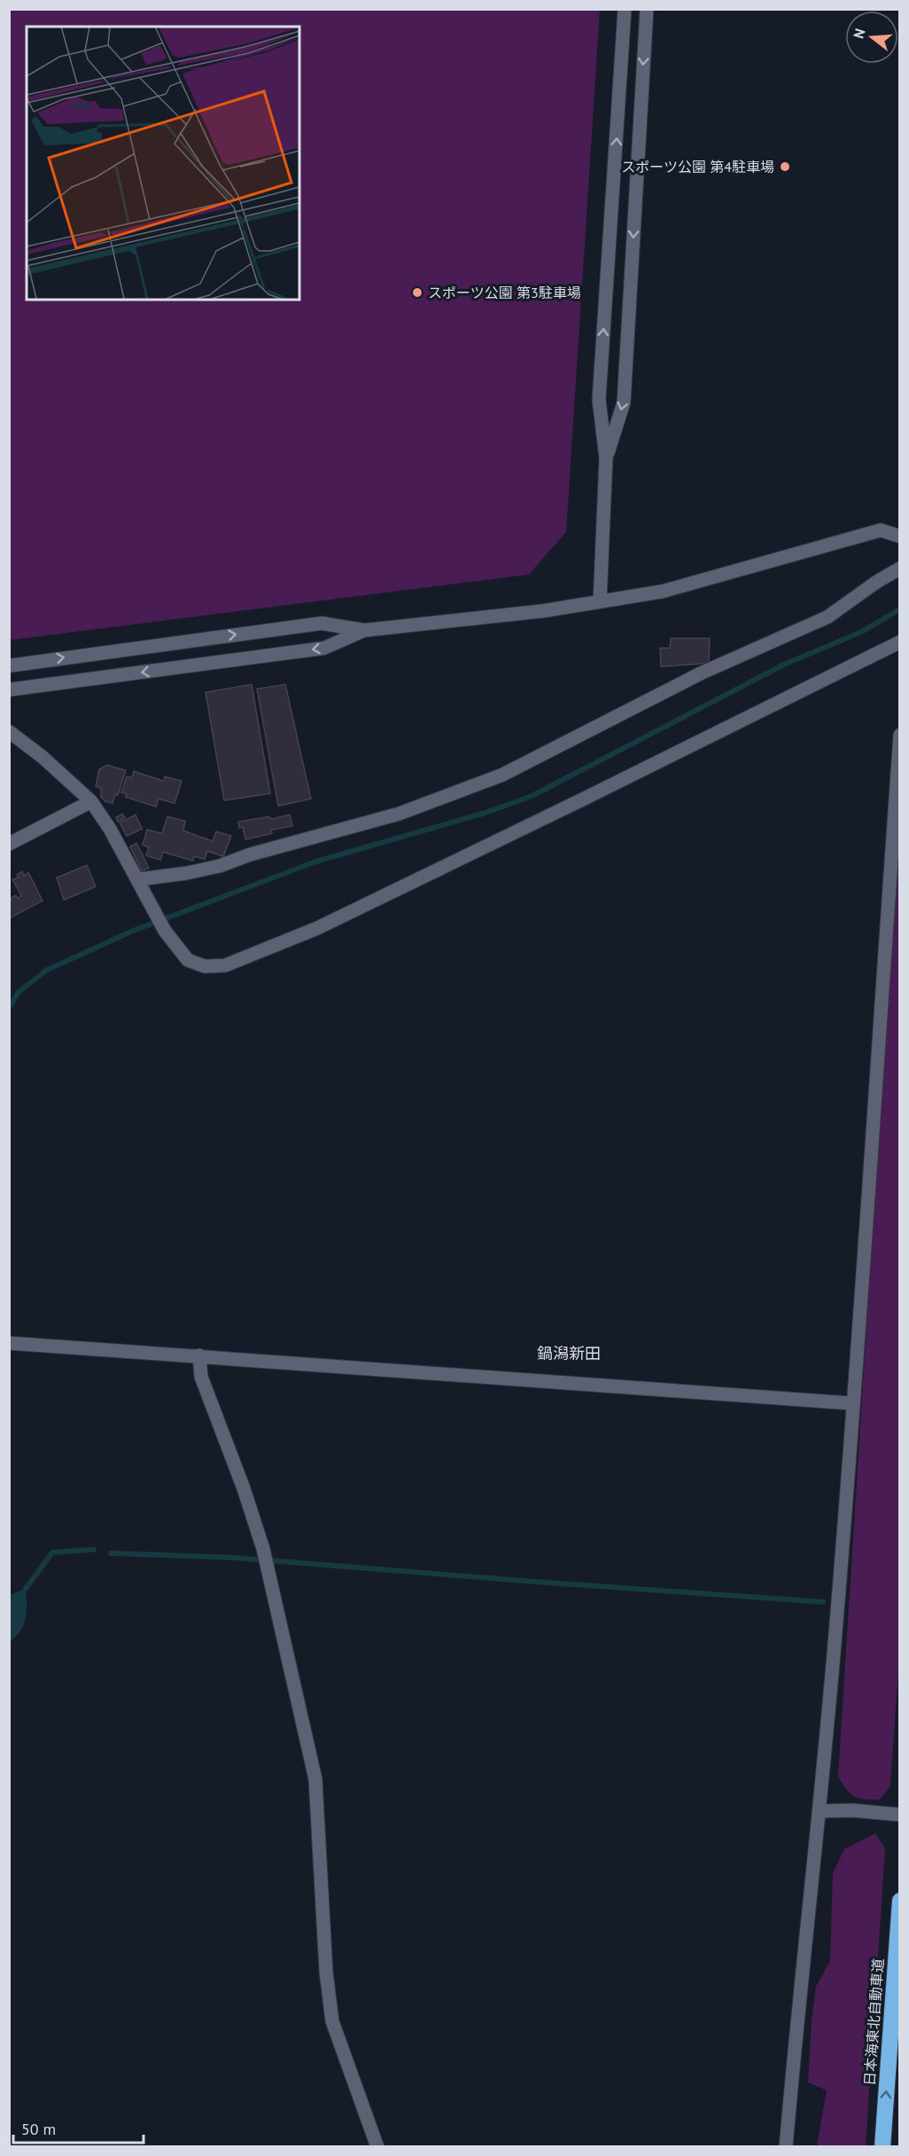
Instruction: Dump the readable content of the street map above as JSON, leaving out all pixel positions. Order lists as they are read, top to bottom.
{
  "streets": {
    "highway": ["日本海東北自動車道"]
  },
  "one_way": ["日本海東北自動車道"],
  "districts": ["鍋潟新田"],
  "places": ["スポーツ公園 第4駐車場", "スポーツ公園 第3駐車場"],
  "scale_bar": "50 m",
  "north": "left"
}
